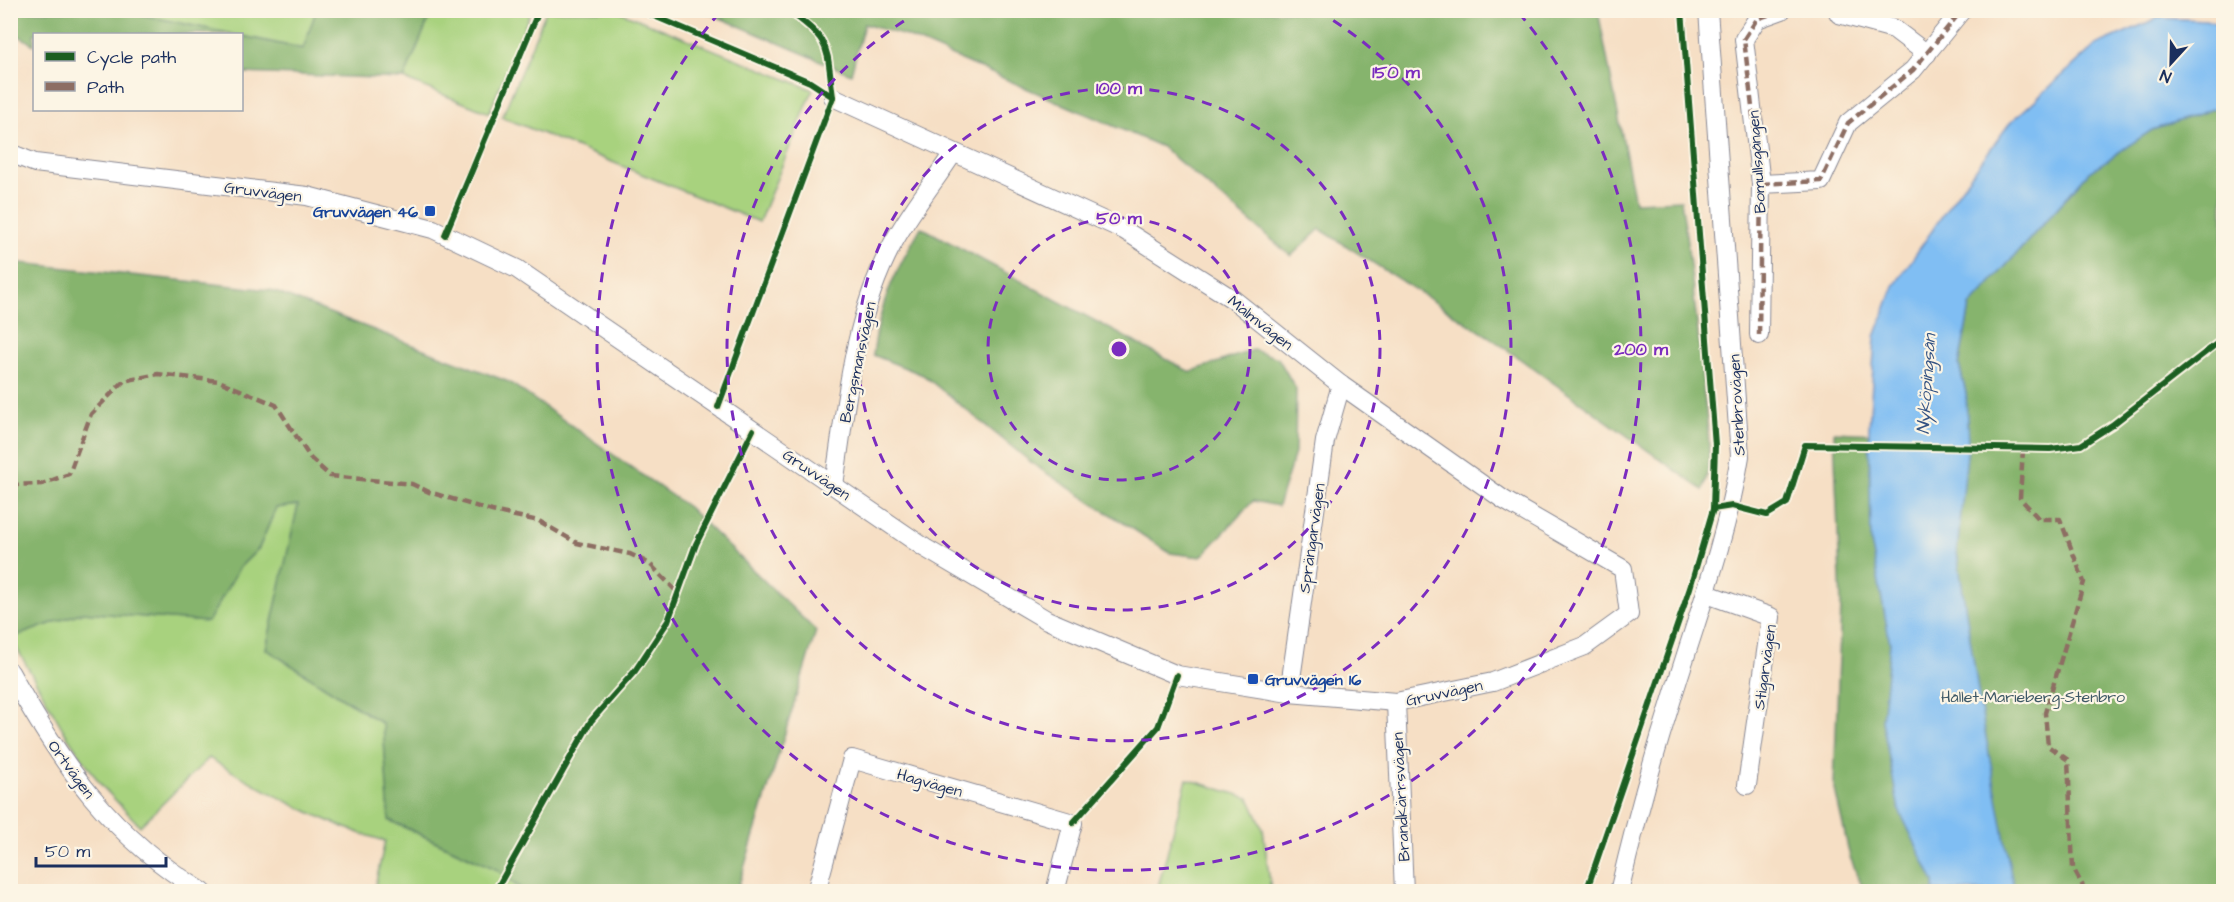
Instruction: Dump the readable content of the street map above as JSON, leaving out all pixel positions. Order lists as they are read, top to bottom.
{
  "streets": {
    "street": [
      "Bomullsgången",
      "Gruvvägen",
      "Malmvägen",
      "Bergsmansvägen",
      "Stenbrovägen",
      "Sprängarvägen",
      "Stigarvägen",
      "Ortvägen",
      "Hagvägen",
      "Brandkärrsvägen"
    ]
  },
  "crossings": [
    ["Gruvvägen", "Malmvägen"],
    ["Gruvvägen", "Bergsmansvägen"],
    ["Gruvvägen", "Sprängarvägen"],
    ["Gruvvägen", "Brandkärrsvägen"],
    ["Malmvägen", "Bergsmansvägen"],
    ["Malmvägen", "Sprängarvägen"],
    ["Stenbrovägen", "Stigarvägen"]
  ],
  "water": ["Nyköpingsån"],
  "parks": ["Hållet-Marieberg-Stenbro"],
  "places": {
    "transit": ["Gruvvägen 46", "Gruvvägen 16"]
  },
  "legend": ["Cycle path", "Path"],
  "scale_bar": "50 m",
  "north": "bottom",
  "rings": [
    "150 m",
    "100 m",
    "50 m",
    "200 m"
  ]
}
